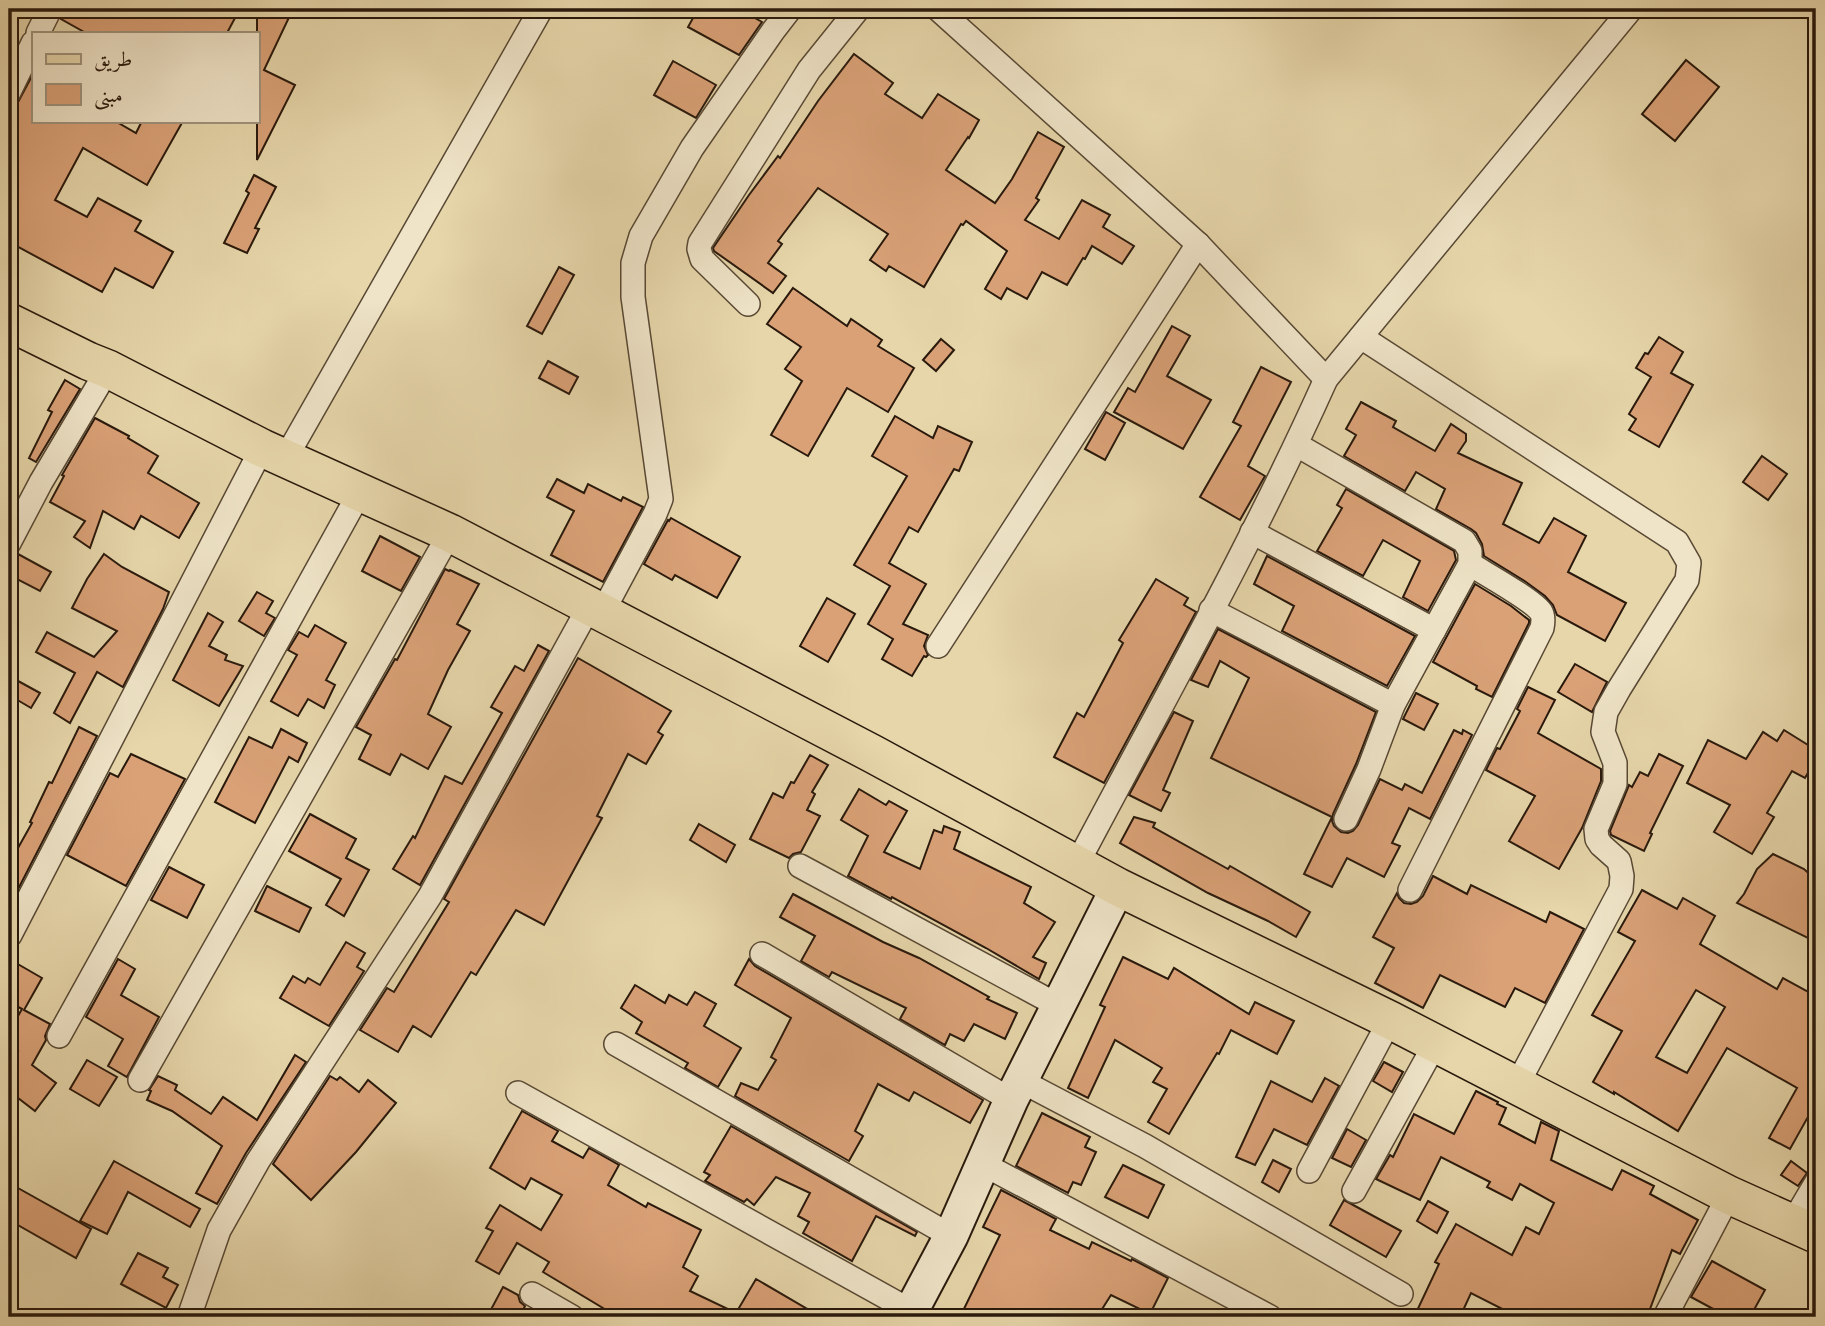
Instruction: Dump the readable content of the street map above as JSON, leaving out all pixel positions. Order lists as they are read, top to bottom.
{
  "legend": ["طريق", "مبنى"]
}
